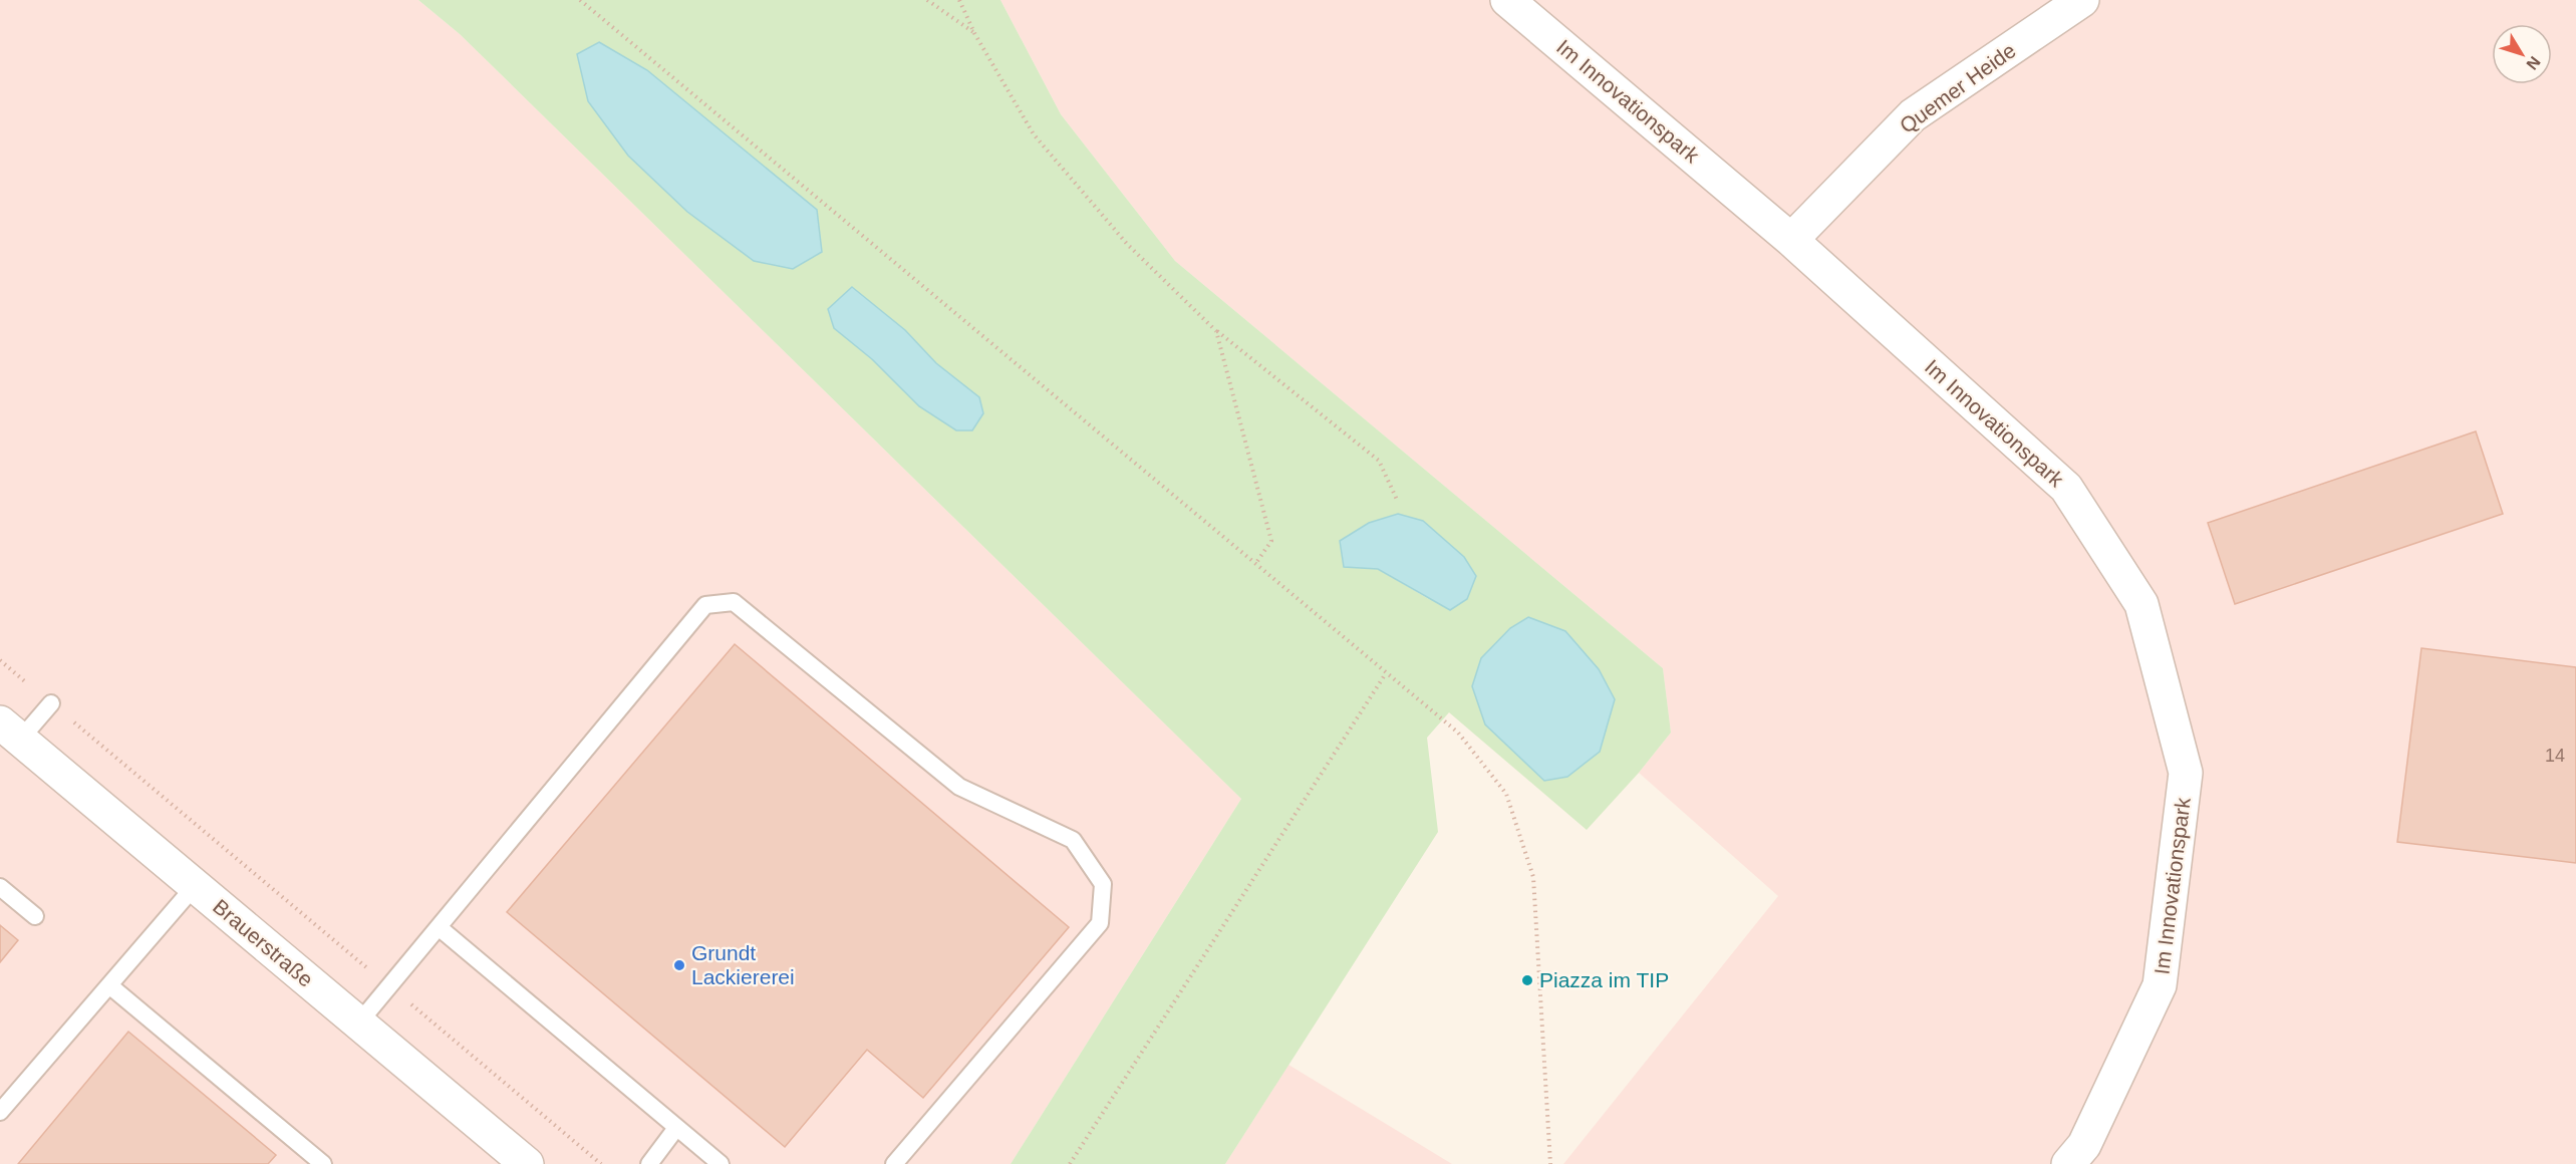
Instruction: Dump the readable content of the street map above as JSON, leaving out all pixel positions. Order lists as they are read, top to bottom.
{
  "streets": {
    "street": ["Quemer Heide", "Im Innovationspark", "Brauerstraße"]
  },
  "crossings": [
    ["Quemer Heide", "Im Innovationspark"]
  ],
  "places": ["Grundt Lackiererei", "Piazza im TIP"],
  "house_numbers": ["14"],
  "north": "bottom right"
}
